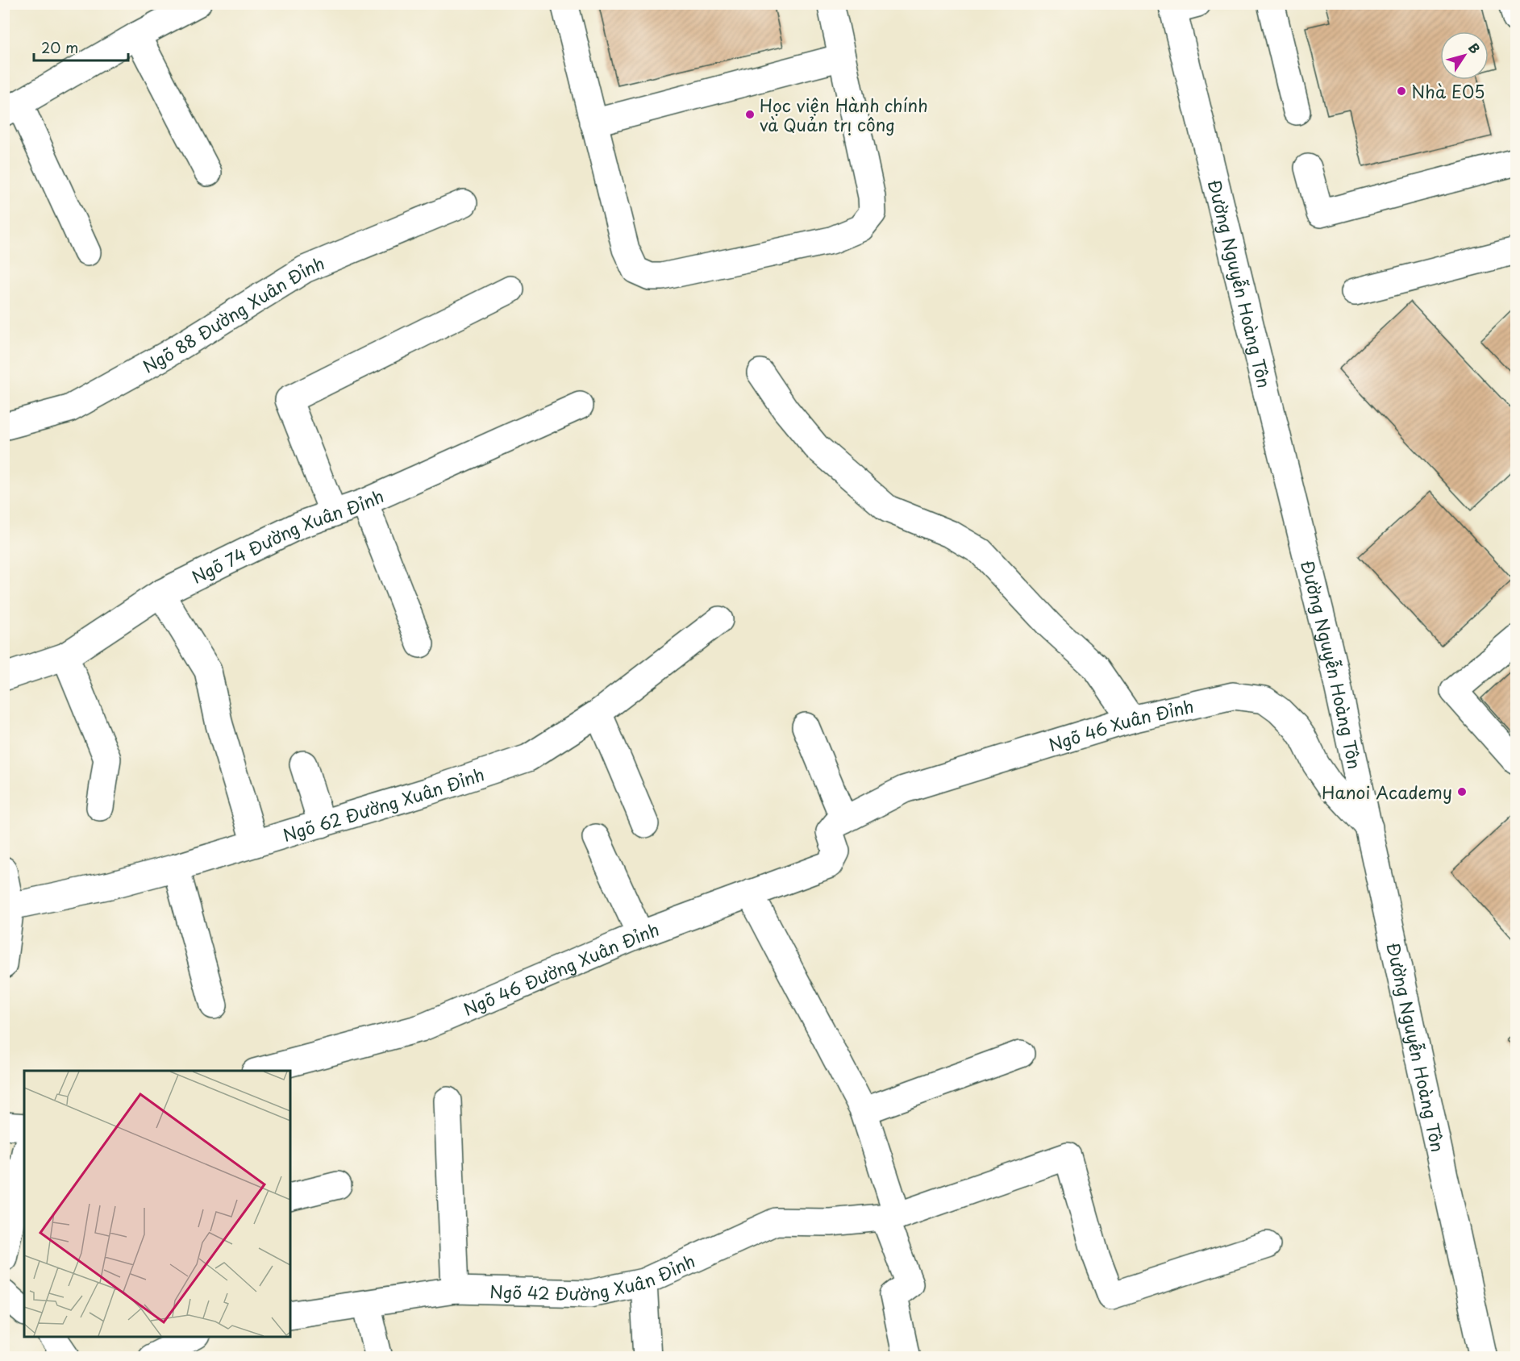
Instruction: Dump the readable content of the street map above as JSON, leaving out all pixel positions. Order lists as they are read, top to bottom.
{
  "streets": {
    "street": [
      "Đường Nguyễn Hoàng Tôn",
      "Ngõ 88 Đường Xuân Đỉnh",
      "Ngõ 74 Đường Xuân Đỉnh",
      "Ngõ 46 Xuân Đỉnh",
      "Ngõ 62 Đường Xuân Đỉnh",
      "Ngõ 46 Đường Xuân Đỉnh",
      "Ngõ 42 Đường Xuân Đỉnh"
    ]
  },
  "crossings": [
    ["Đường Nguyễn Hoàng Tôn", "Ngõ 46 Xuân Đỉnh"],
    ["Ngõ 46 Xuân Đỉnh", "Ngõ 46 Đường Xuân Đỉnh"]
  ],
  "places": ["Nhà E05", "Học viện Hành chính và Quản trị công", "Hanoi Academy"],
  "scale_bar": "20 m",
  "north": "top right"
}
